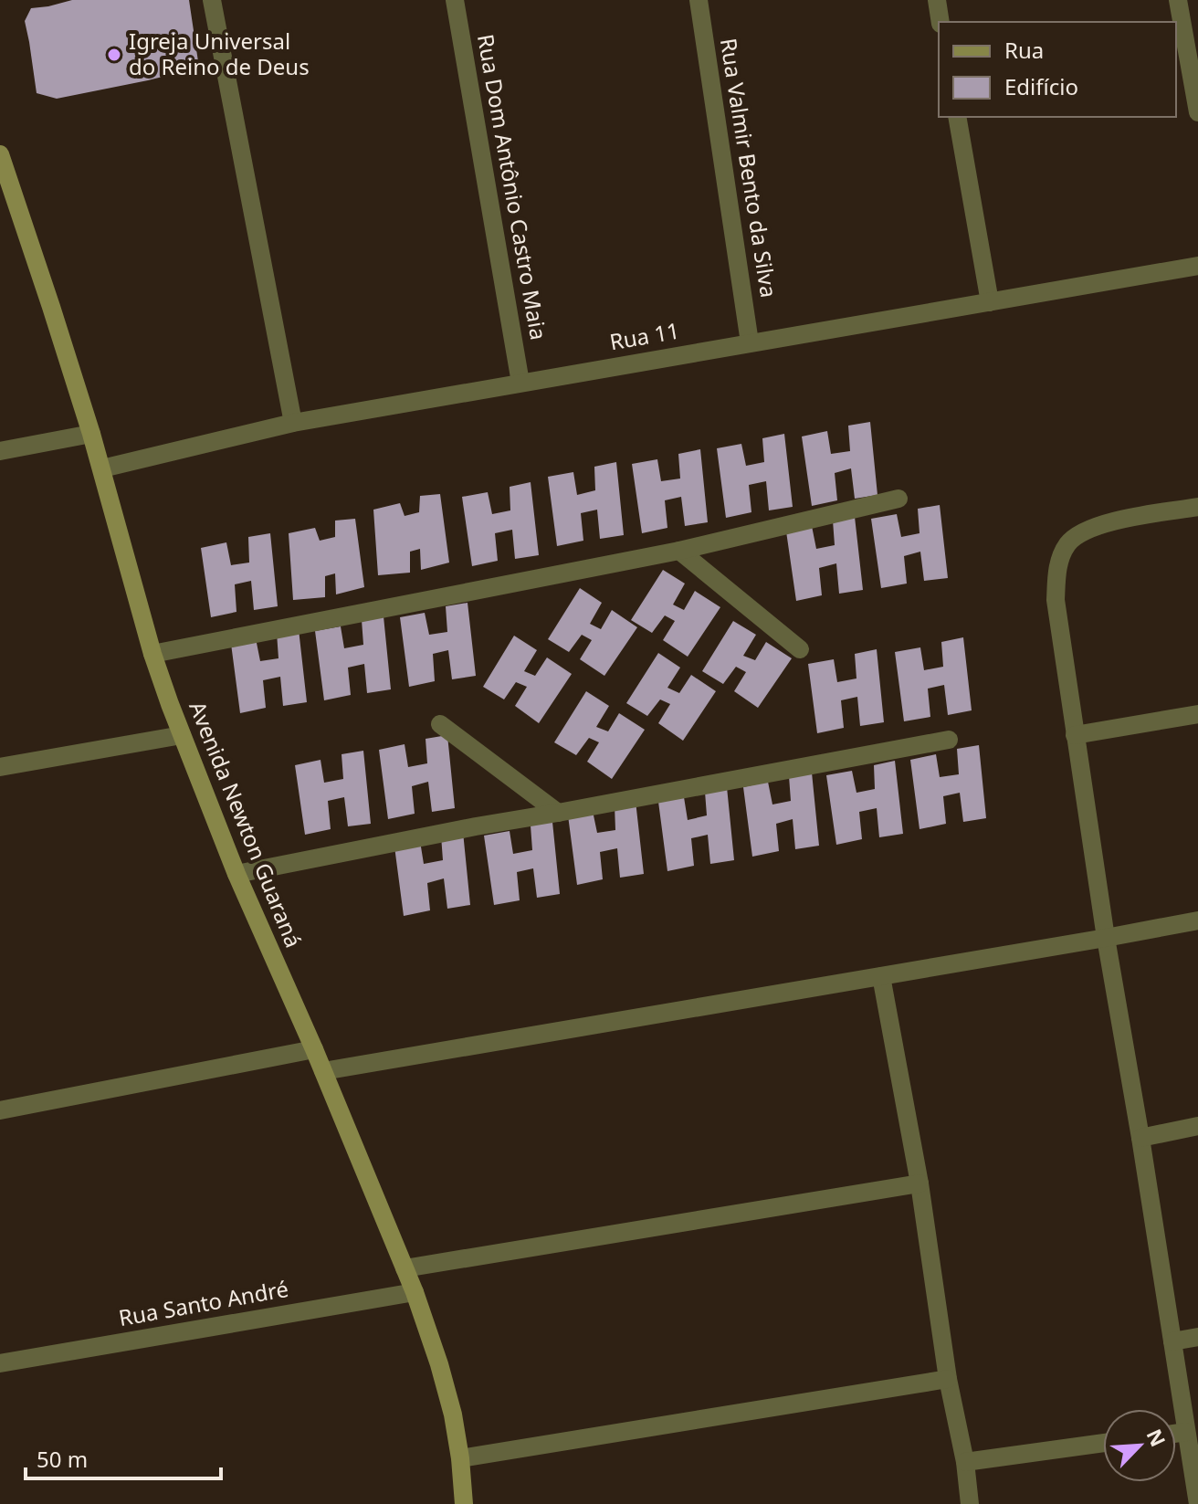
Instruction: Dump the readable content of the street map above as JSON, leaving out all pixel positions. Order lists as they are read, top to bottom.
{
  "streets": {
    "main road": ["Avenida Newton Guaraná"],
    "street": [
      "Rua Valmir Bento da Silva",
      "Rua Dom Antônio Castro Maia",
      "Rua 11",
      "Rua Santo André"
    ]
  },
  "crossings": [
    ["Rua Valmir Bento da Silva", "Rua 11"],
    ["Rua Dom Antônio Castro Maia", "Rua 11"],
    ["Rua 11", "Avenida Newton Guaraná"],
    ["Avenida Newton Guaraná", "Rua Santo André"]
  ],
  "places": ["Igreja Universal do Reino de Deus"],
  "legend": ["Rua", "Edifício"],
  "scale_bar": "50 m",
  "north": "top right"
}
